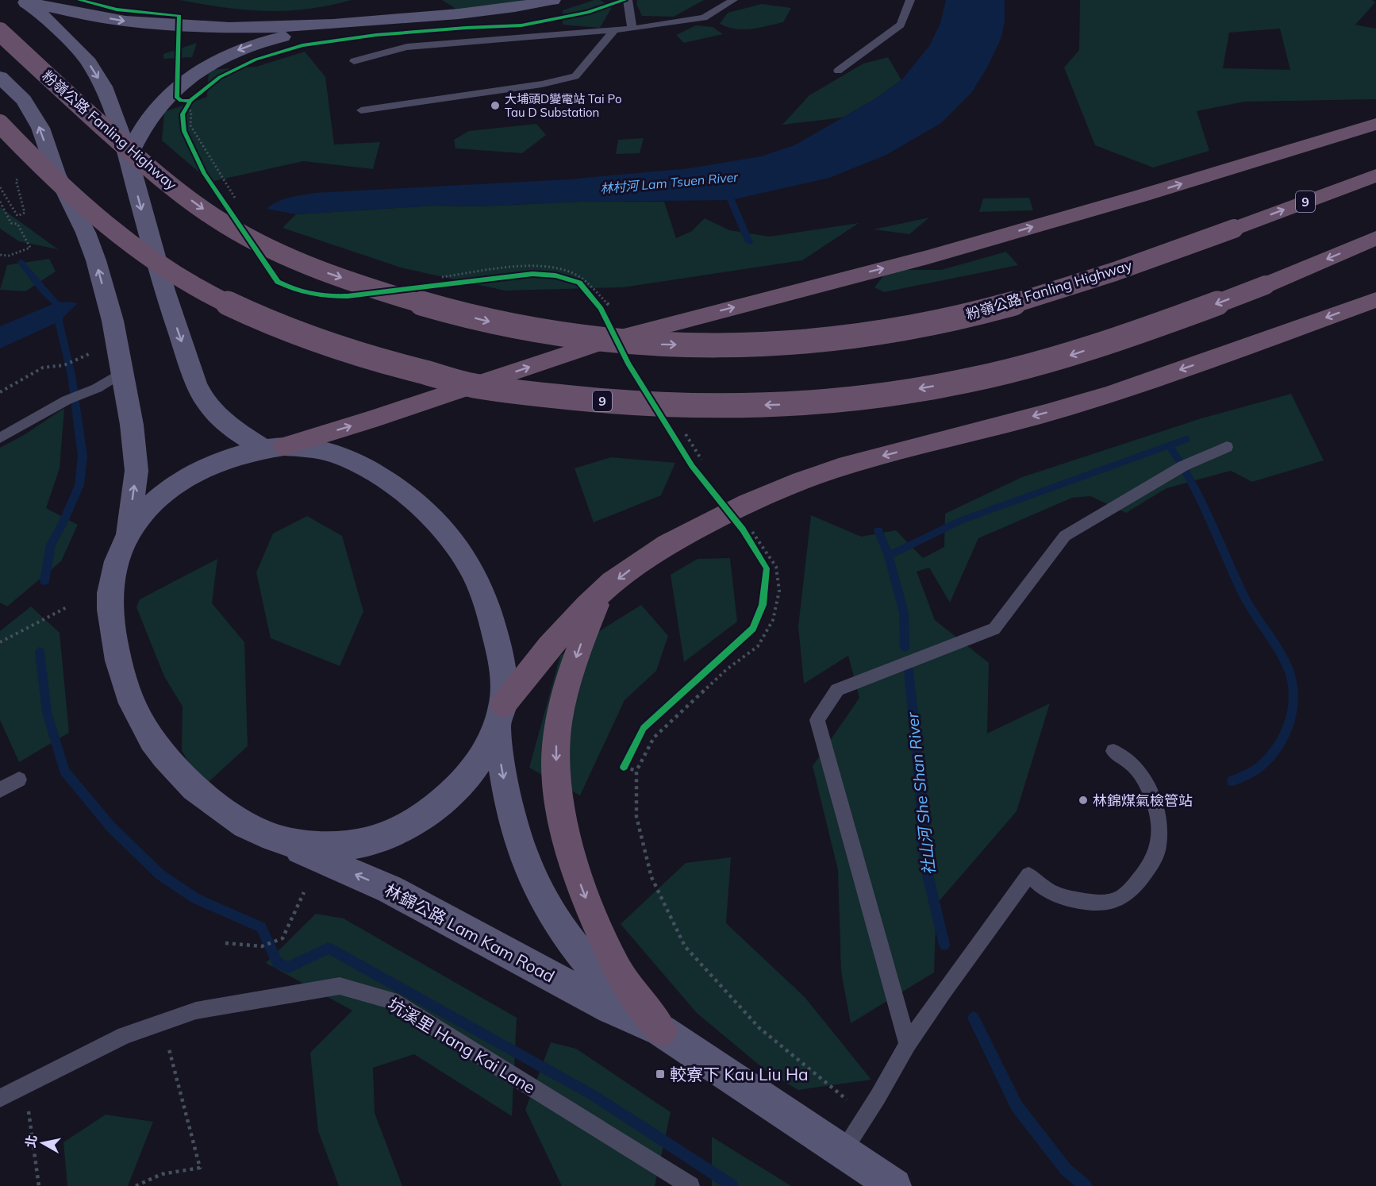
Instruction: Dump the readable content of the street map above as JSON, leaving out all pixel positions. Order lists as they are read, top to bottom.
{
  "streets": {
    "highway": ["粉嶺公路 Fanling Highway", "9"],
    "main road": ["林錦公路 Lam Kam Road"],
    "lane": ["坑溪里 Hang Kai Lane"]
  },
  "water": ["林村河 Lam Tsuen River", "社山河 She Shan River"],
  "places": {
    "other": ["大埔頭D變電站 Tai Po Tau D Substation", "林錦煤氣檢管站"],
    "transit": ["較寮下 Kau Liu Ha"]
  },
  "north": "left"
}
